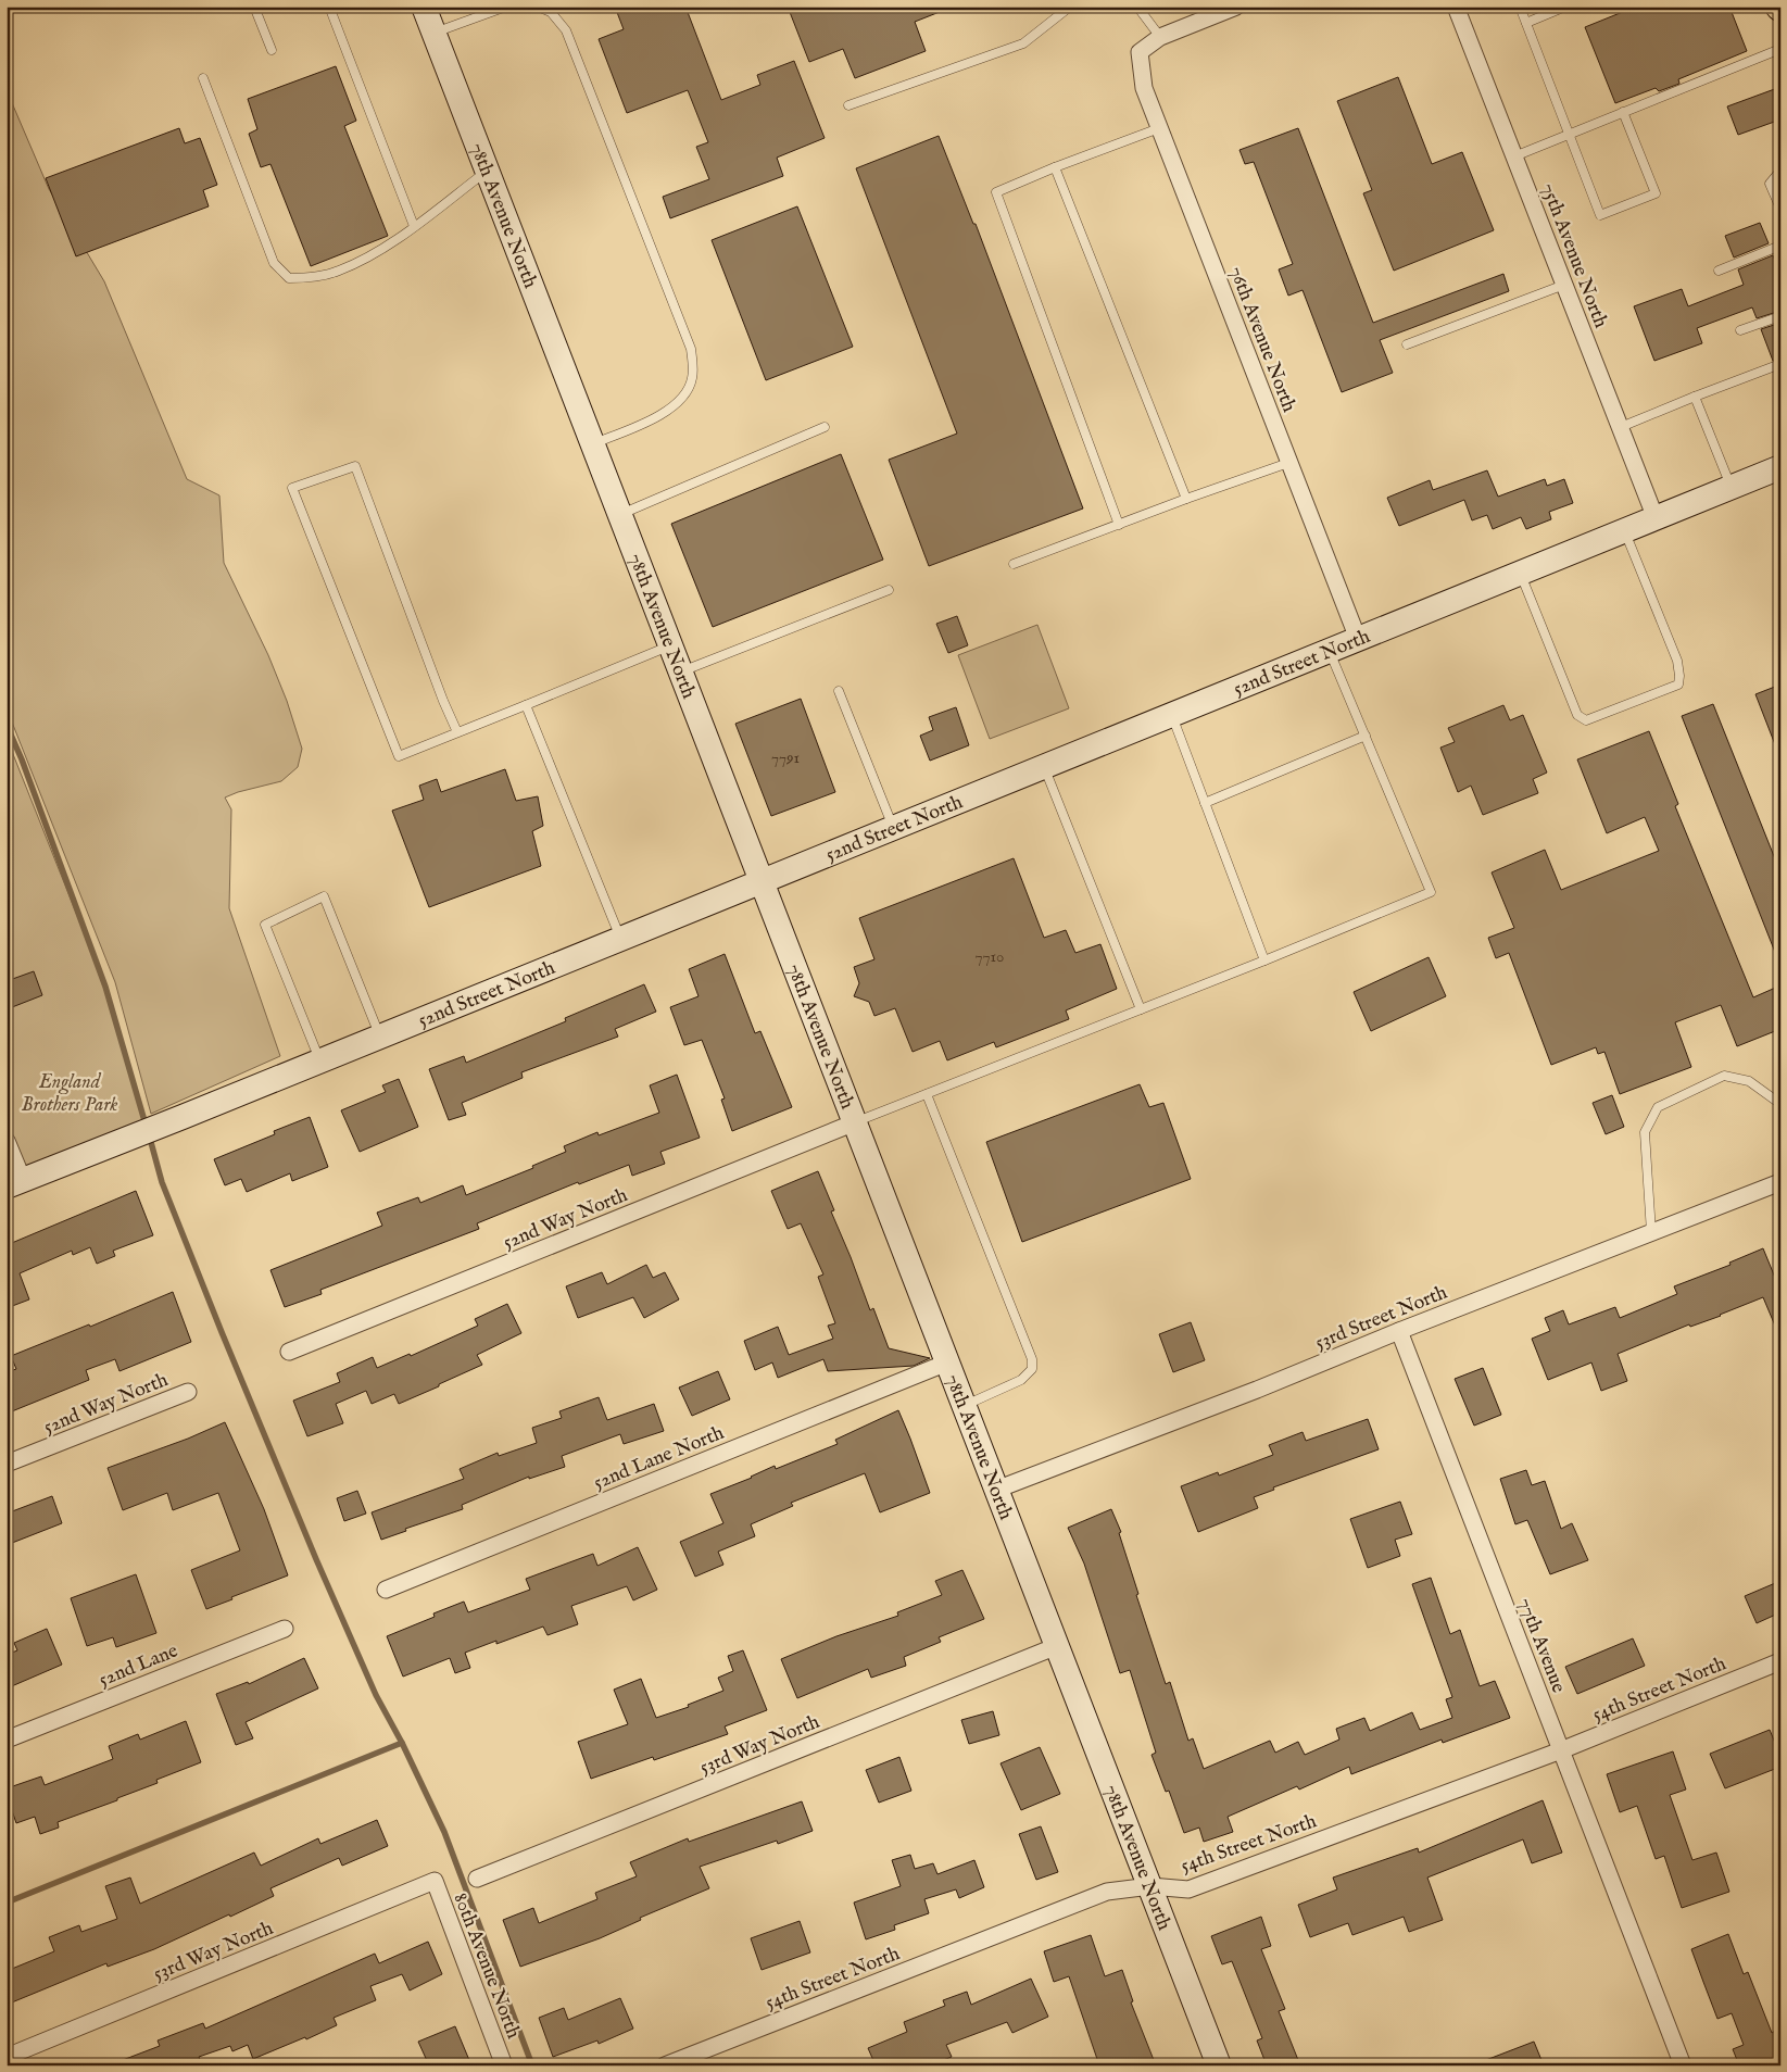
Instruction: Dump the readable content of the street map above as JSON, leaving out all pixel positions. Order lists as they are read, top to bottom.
{
  "streets": {
    "street": [
      "78th Avenue North",
      "75th Avenue North",
      "76th Avenue North",
      "52nd Street North",
      "52nd Way North",
      "53rd Street North",
      "52nd Lane North",
      "77th Avenue",
      "52nd Lane",
      "54th Street North",
      "53rd Way North",
      "80th Avenue North"
    ]
  },
  "crossings": [
    ["78th Avenue North", "52nd Street North"],
    ["78th Avenue North", "52nd Way North"],
    ["78th Avenue North", "53rd Street North"],
    ["78th Avenue North", "52nd Lane North"],
    ["78th Avenue North", "54th Street North"],
    ["78th Avenue North", "53rd Way North"],
    ["75th Avenue North", "52nd Street North"],
    ["76th Avenue North", "52nd Street North"],
    ["53rd Street North", "77th Avenue"],
    ["77th Avenue", "54th Street North"],
    ["53rd Way North", "80th Avenue North"]
  ],
  "parks": ["England Brothers Park"],
  "house_numbers": ["7791", "7710"]
}
